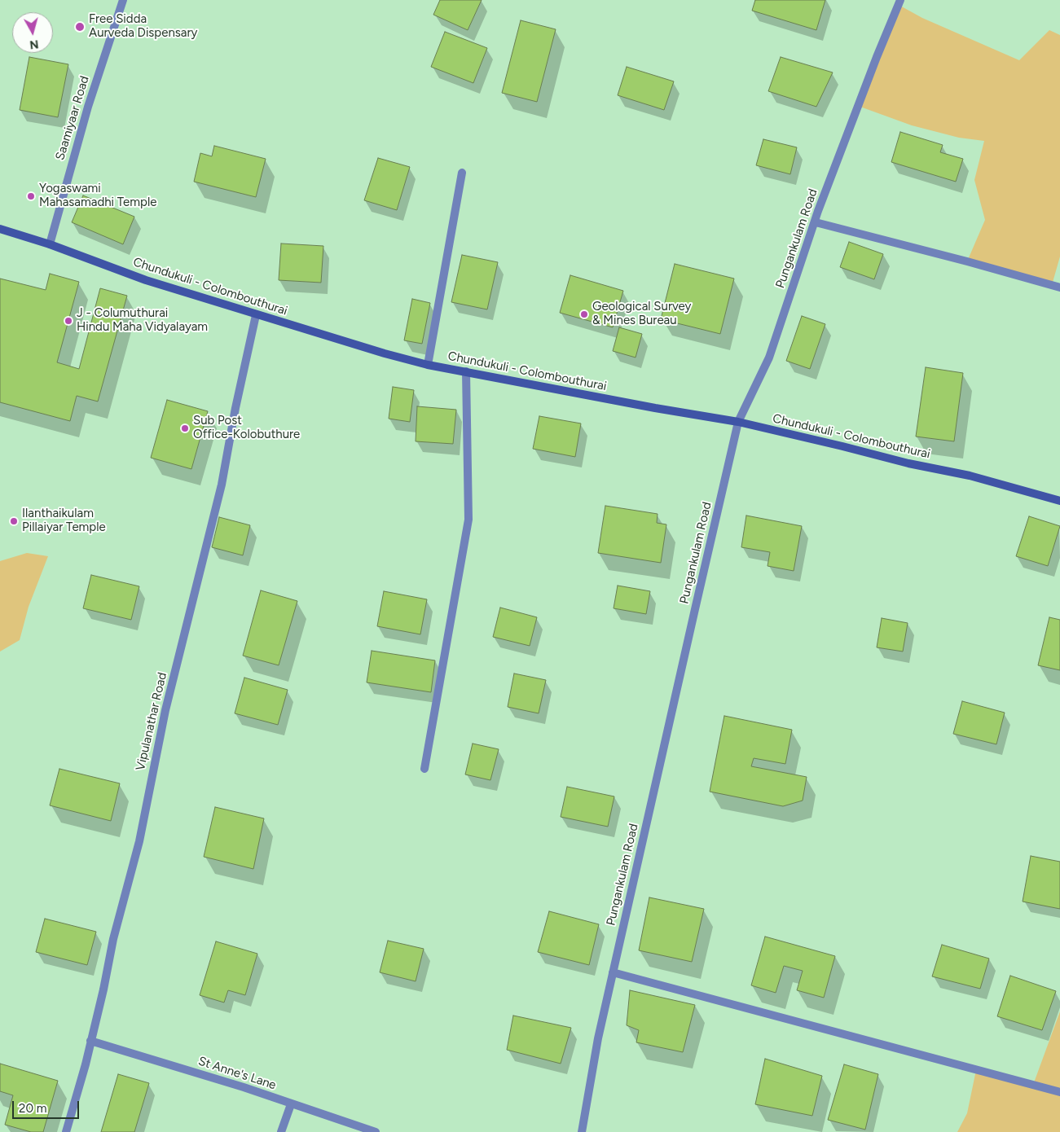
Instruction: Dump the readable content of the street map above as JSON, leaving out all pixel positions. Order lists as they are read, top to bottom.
{
  "streets": {
    "main road": ["Chundukuli - Colombouthurai"],
    "street": [
      "Saamiyaar Road",
      "Pungankulam Road",
      "Vipulanathar Road",
      "St Anne's Lane"
    ]
  },
  "crossings": [
    ["Saamiyaar Road", "Chundukuli - Colombouthurai"],
    ["Pungankulam Road", "Chundukuli - Colombouthurai"],
    ["Chundukuli - Colombouthurai", "Vipulanathar Road"],
    ["Vipulanathar Road", "St Anne's Lane"]
  ],
  "places": [
    "Free Sidda Aurveda Dispensary",
    "Yogaswami Mahasamadhi Temple",
    "Geological Survey & Mines Bureau",
    "J - Columuthurai Hindu Maha Vidyalayam",
    "Sub Post Office-Kolobuthure",
    "Ilanthaikulam Pillaiyar Temple"
  ],
  "scale_bar": "20 m",
  "north": "bottom"
}
